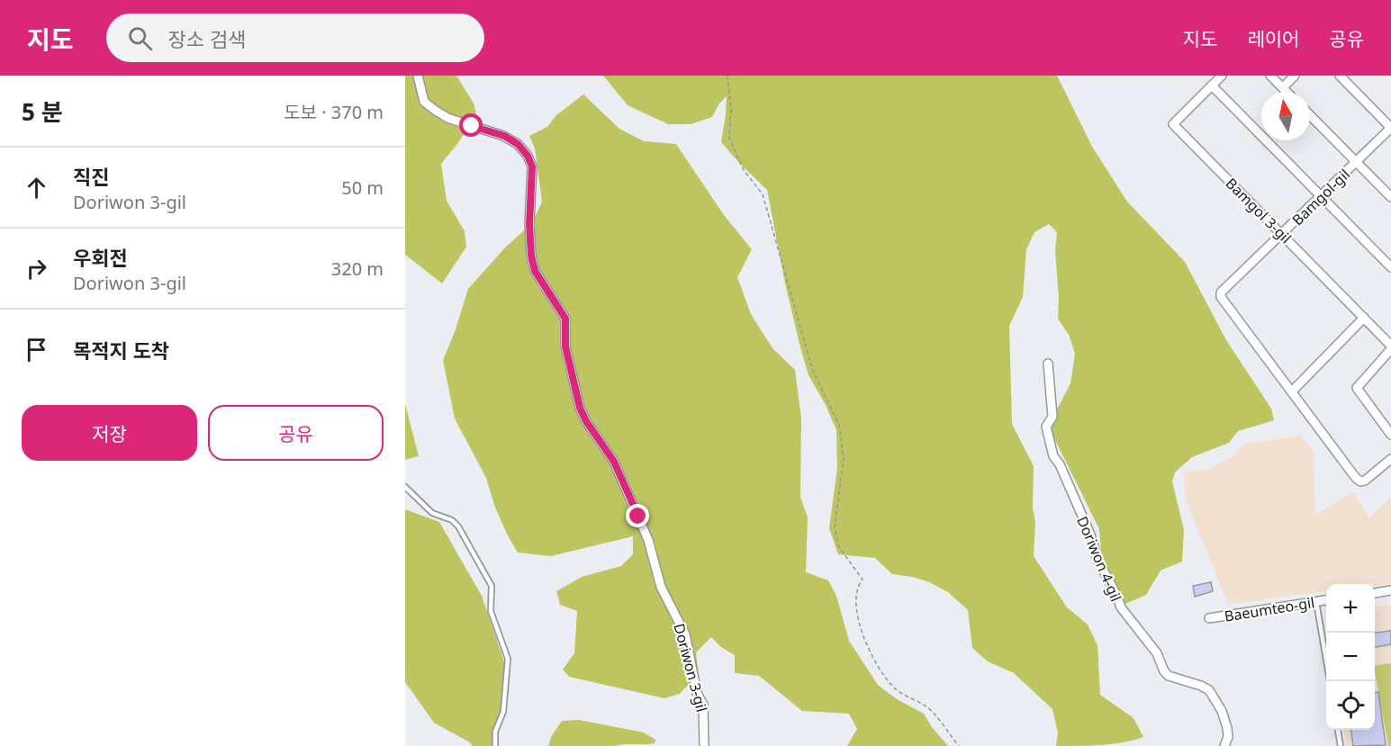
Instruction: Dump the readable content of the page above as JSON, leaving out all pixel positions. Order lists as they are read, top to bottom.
{
  "streets": {
    "street": [
      "Bamgol-gil",
      "Bamgol 3-gil",
      "Doriwon 4-gil",
      "Baeumteo-gil",
      "Doriwon 3-gil"
    ]
  },
  "crossings": [
    ["Bamgol-gil", "Bamgol 3-gil"]
  ],
  "north": "top",
  "page": {
    "header": "지도",
    "search": "장소 검색",
    "nav": ["지도", "레이어", "공유"],
    "heading": ["5 분", "도보 · 370 m"],
    "list": [
      ["직진", "Doriwon 3-gil", "50 m"],
      ["우회전", "Doriwon 3-gil", "320 m"],
      "목적지 도착"
    ],
    "buttons": ["저장", "공유"],
    "map_buttons": ["+", "−"]
  }
}
